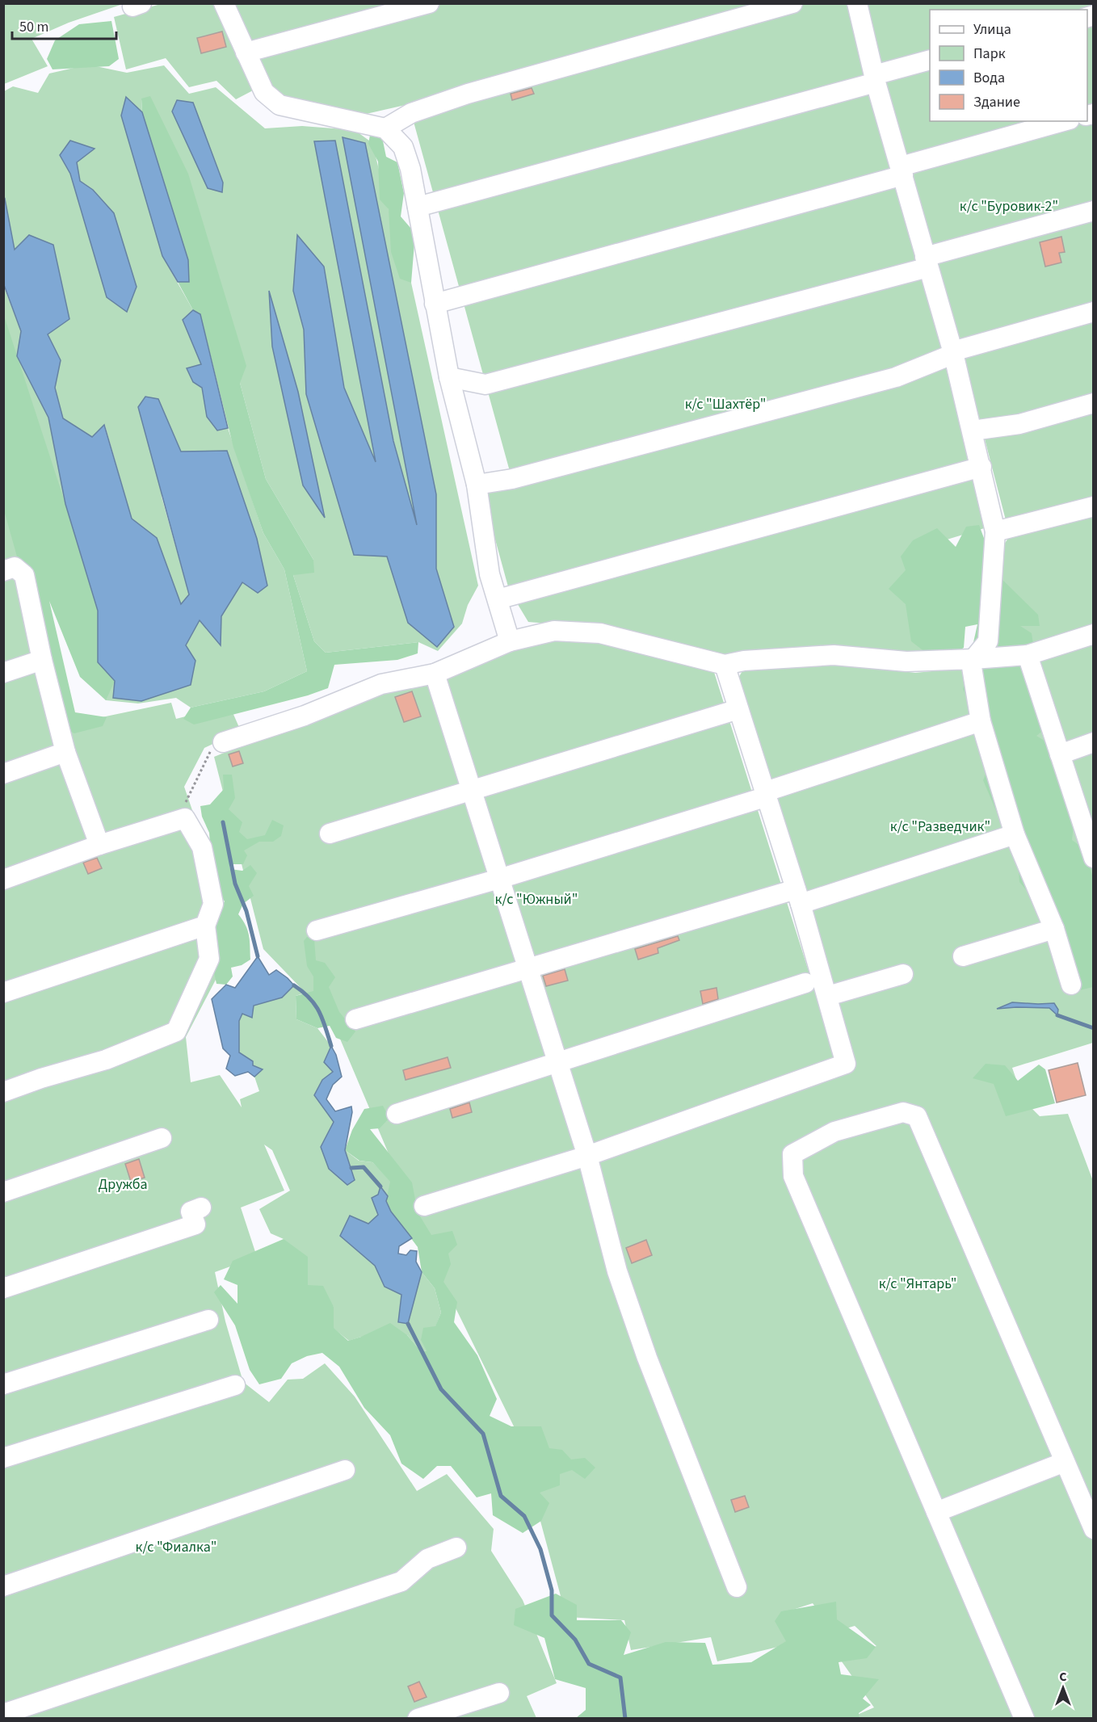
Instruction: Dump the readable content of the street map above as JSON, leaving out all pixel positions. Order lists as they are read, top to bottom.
{
  "parks": [
    "к/с \"Буровик-2\"",
    "к/с \"Шахтёр\"",
    "к/с \"Разведчик\"",
    "к/с \"Южный\"",
    "Дружба",
    "к/с \"Янтарь\"",
    "к/с \"Фиалка\""
  ],
  "legend": [
    "Улица",
    "Парк",
    "Вода",
    "Здание"
  ],
  "scale_bar": "50 m",
  "north": "top"
}
